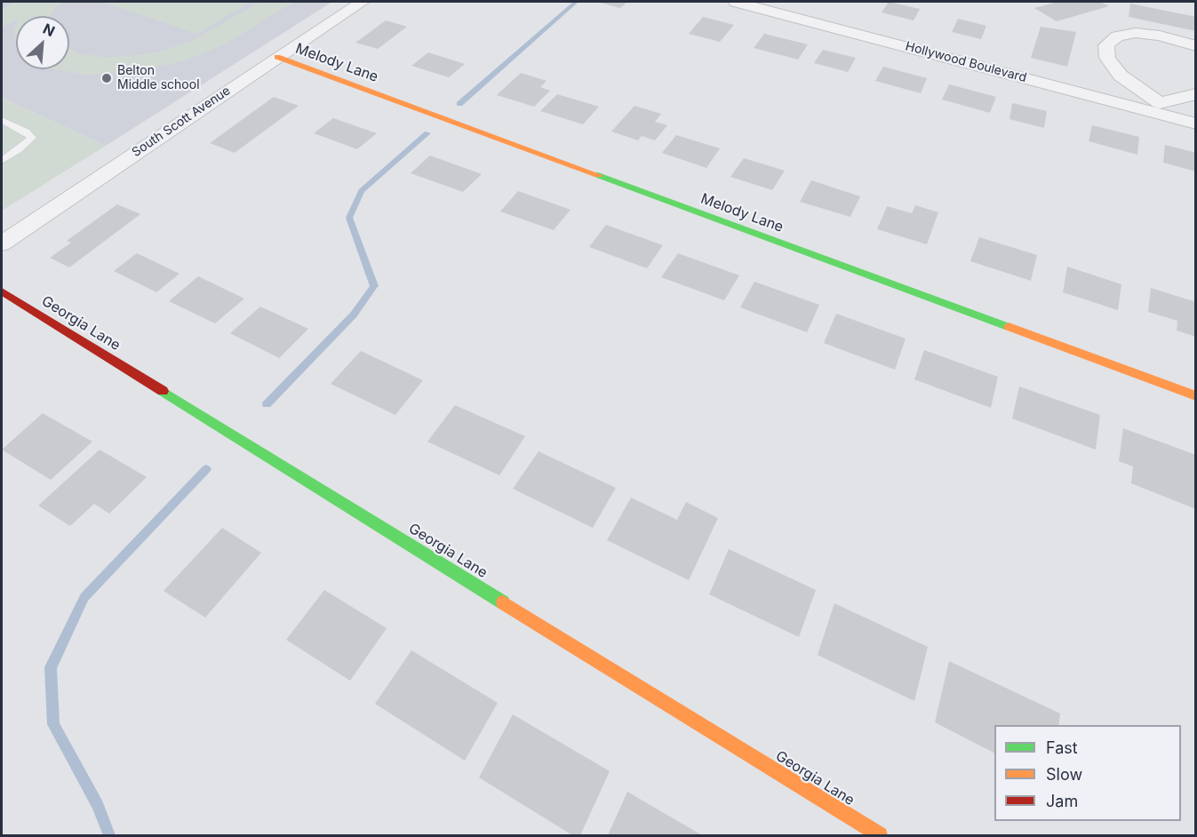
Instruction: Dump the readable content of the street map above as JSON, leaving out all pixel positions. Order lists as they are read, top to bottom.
{
  "streets": {
    "street": [
      "Hollywood Boulevard",
      "Melody Lane",
      "South Scott Avenue",
      "Georgia Lane"
    ]
  },
  "crossings": [
    ["Melody Lane", "South Scott Avenue"]
  ],
  "places": ["Belton Middle school"],
  "legend": ["Fast", "Slow", "Jam"],
  "north": "top right"
}
